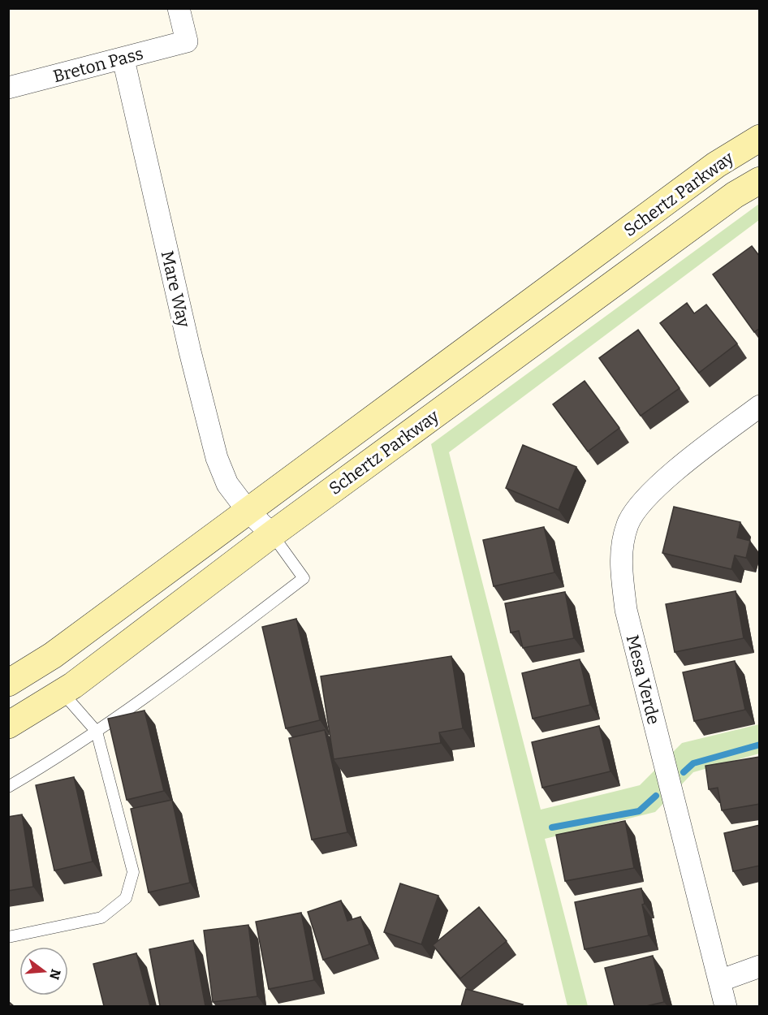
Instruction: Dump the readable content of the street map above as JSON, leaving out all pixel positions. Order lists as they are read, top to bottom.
{
  "streets": {
    "main road": ["Schertz Parkway"],
    "street": ["Breton Pass", "Mare Way", "Mesa Verde"]
  },
  "crossings": [
    ["Breton Pass", "Mare Way"],
    ["Schertz Parkway", "Mare Way"]
  ],
  "north": "right"
}
